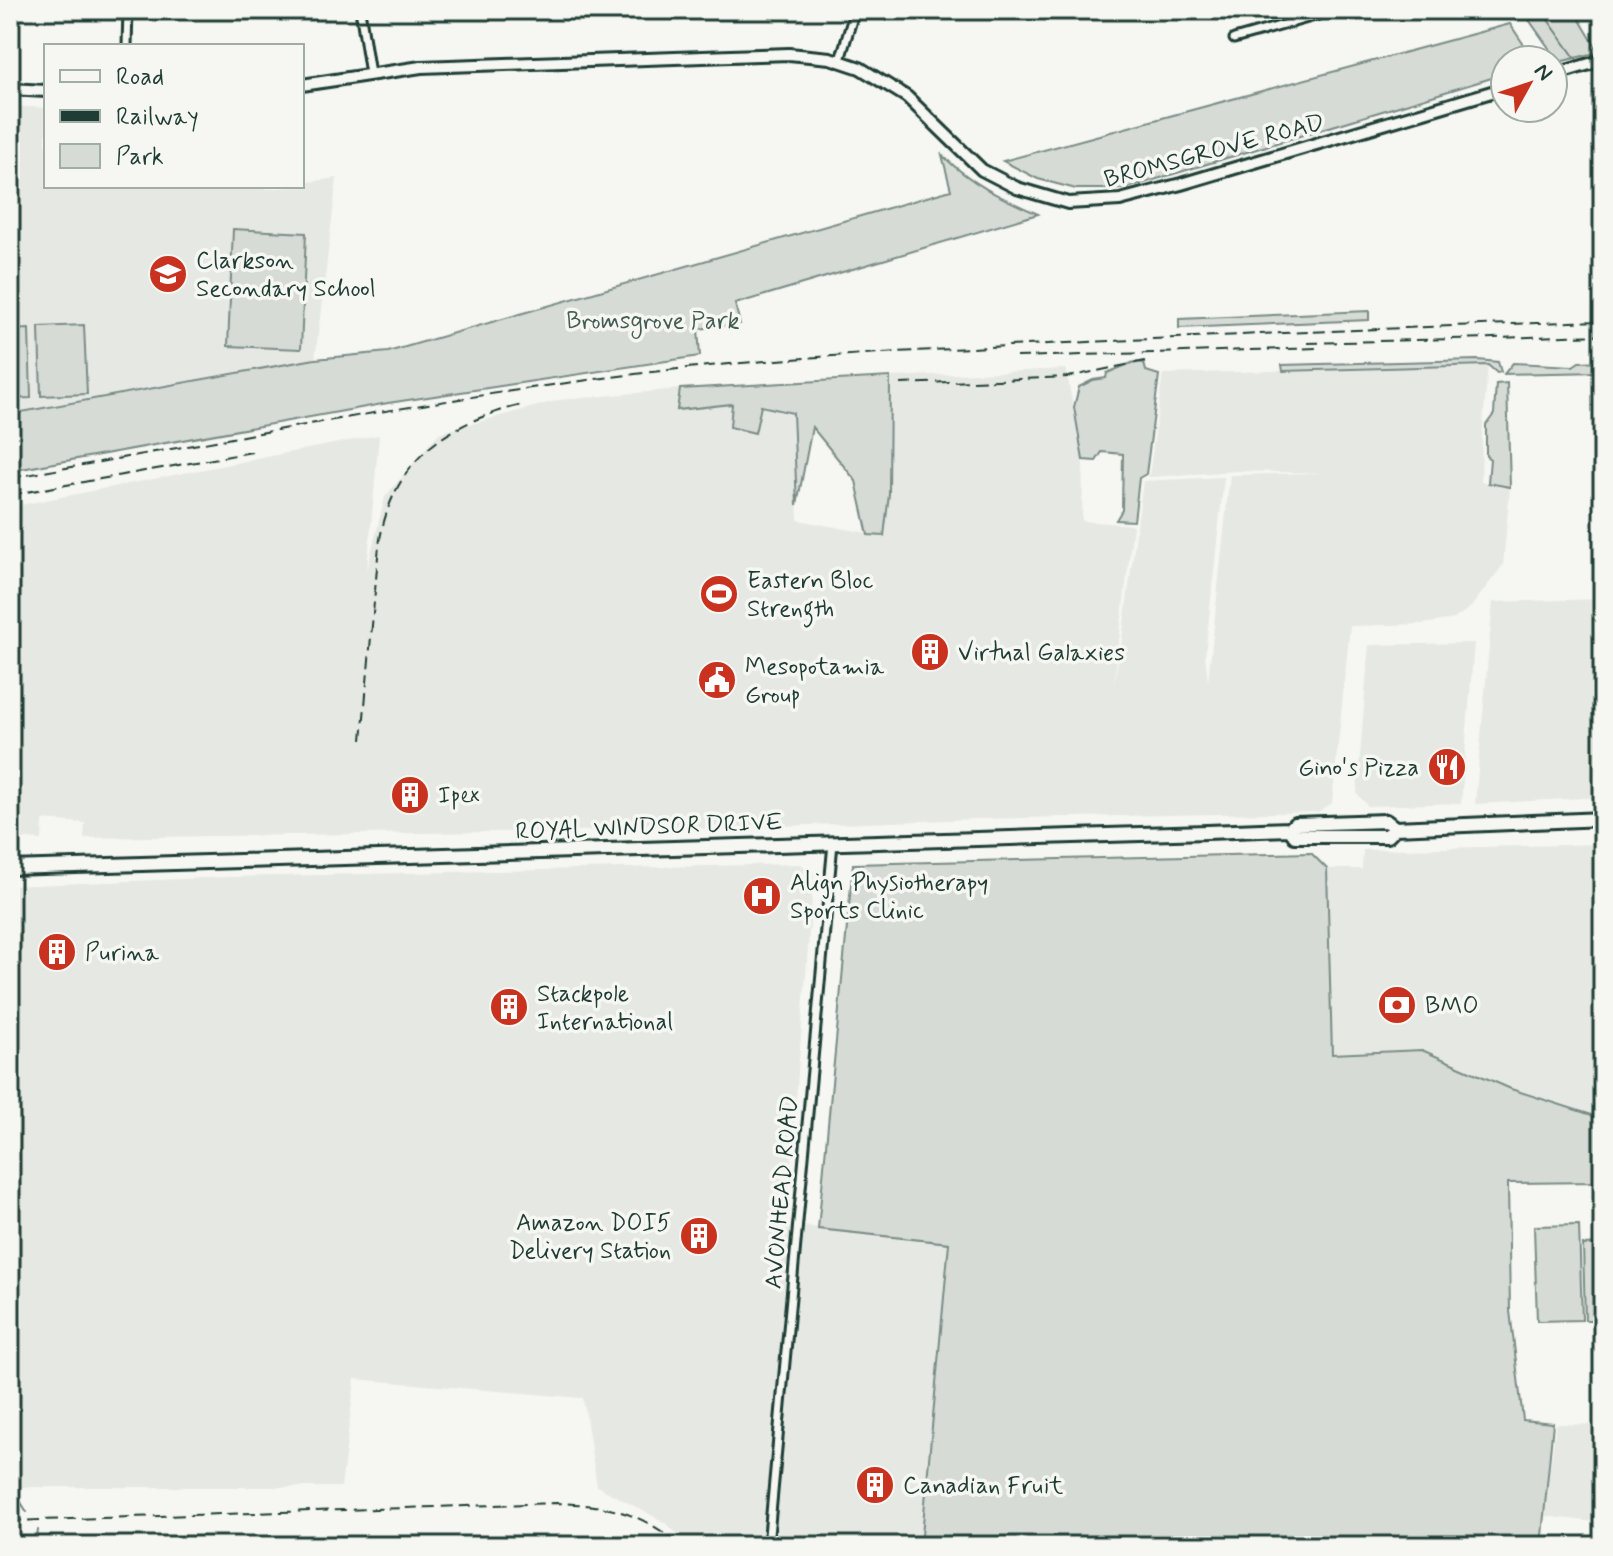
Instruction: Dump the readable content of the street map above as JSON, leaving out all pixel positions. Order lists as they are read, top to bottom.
{
  "streets": {
    "main road": ["ROYAL WINDSOR DRIVE"],
    "street": ["BROMSGROVE ROAD", "AVONHEAD ROAD"]
  },
  "crossings": [
    ["ROYAL WINDSOR DRIVE", "AVONHEAD ROAD"]
  ],
  "parks": ["Bromsgrove Park"],
  "places": {
    "school or university": ["Clarkson Secondary School"],
    "sports": ["Eastern Bloc Strength"],
    "building": [
      "Virtual Galaxies",
      "Ipex",
      "Purina",
      "Stackpole International",
      "Amazon DOI5 Delivery Station",
      "Canadian Fruit"
    ],
    "public building": ["Mesopotamia Group"],
    "restaurant": ["Gino's Pizza"],
    "hospital": ["Align Physiotherapy Sports Clinic"],
    "bank": ["BMO"]
  },
  "legend": ["Road", "Railway", "Park"],
  "north": "top right"
}
